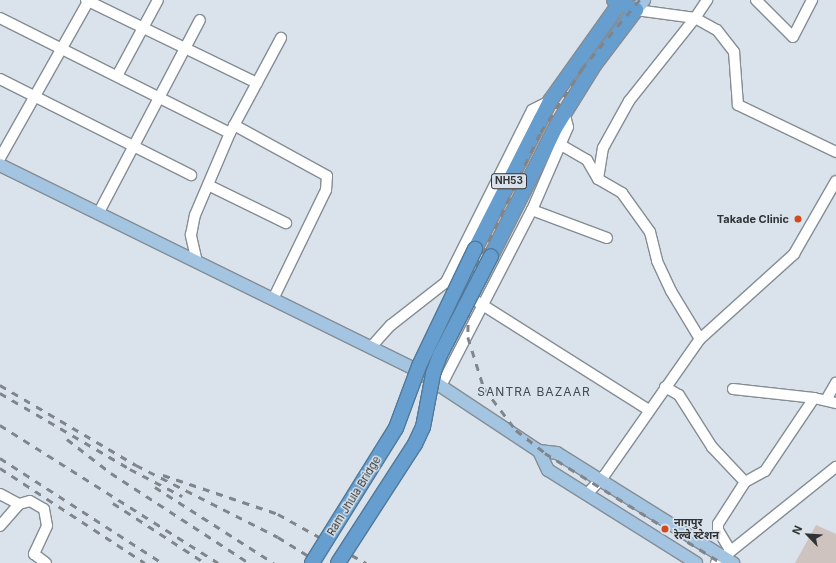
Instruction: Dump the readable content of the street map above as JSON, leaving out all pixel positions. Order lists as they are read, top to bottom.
{
  "streets": {
    "highway": ["NH53", "Ram Jhula Bridge"]
  },
  "crossings": [
    ["NH53", "Ram Jhula Bridge"]
  ],
  "districts": ["SANTRA BAZAAR"],
  "places": ["Takade Clinic", "नागपुर रेल्वे स्टेशन"],
  "north": "top left"
}
